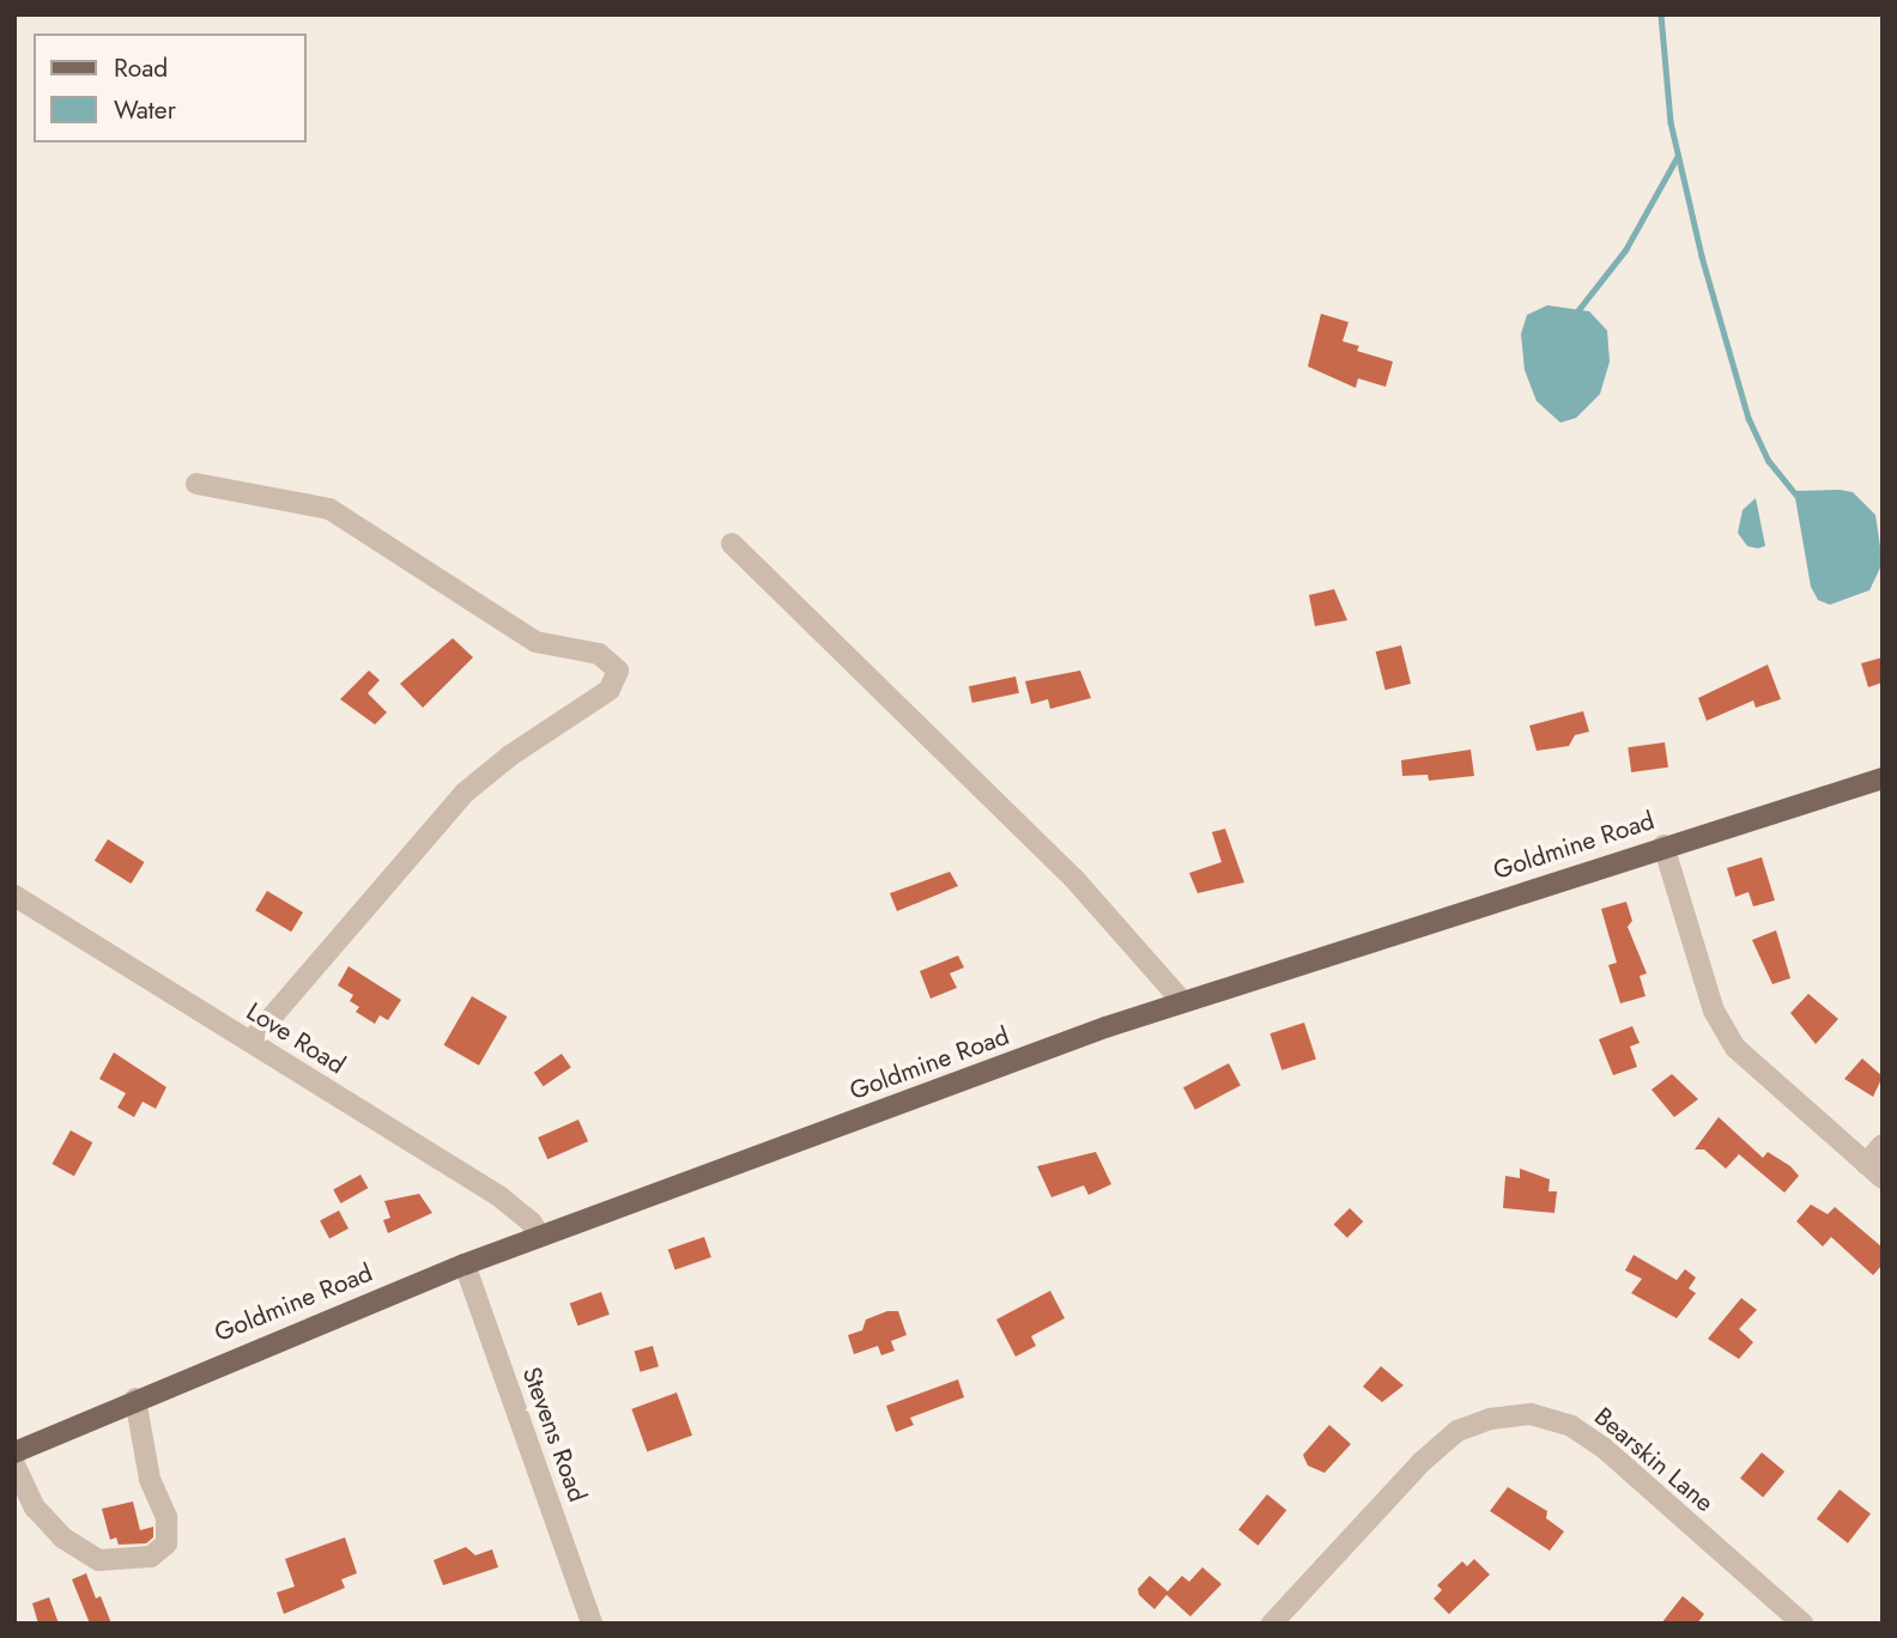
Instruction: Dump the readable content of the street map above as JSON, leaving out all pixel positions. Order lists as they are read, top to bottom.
{
  "streets": {
    "main road": ["Goldmine Road"],
    "street": ["Love Road", "Stevens Road", "Bearskin Lane"]
  },
  "crossings": [
    ["Goldmine Road", "Love Road"],
    ["Goldmine Road", "Stevens Road"]
  ],
  "legend": ["Road", "Water"]
}
